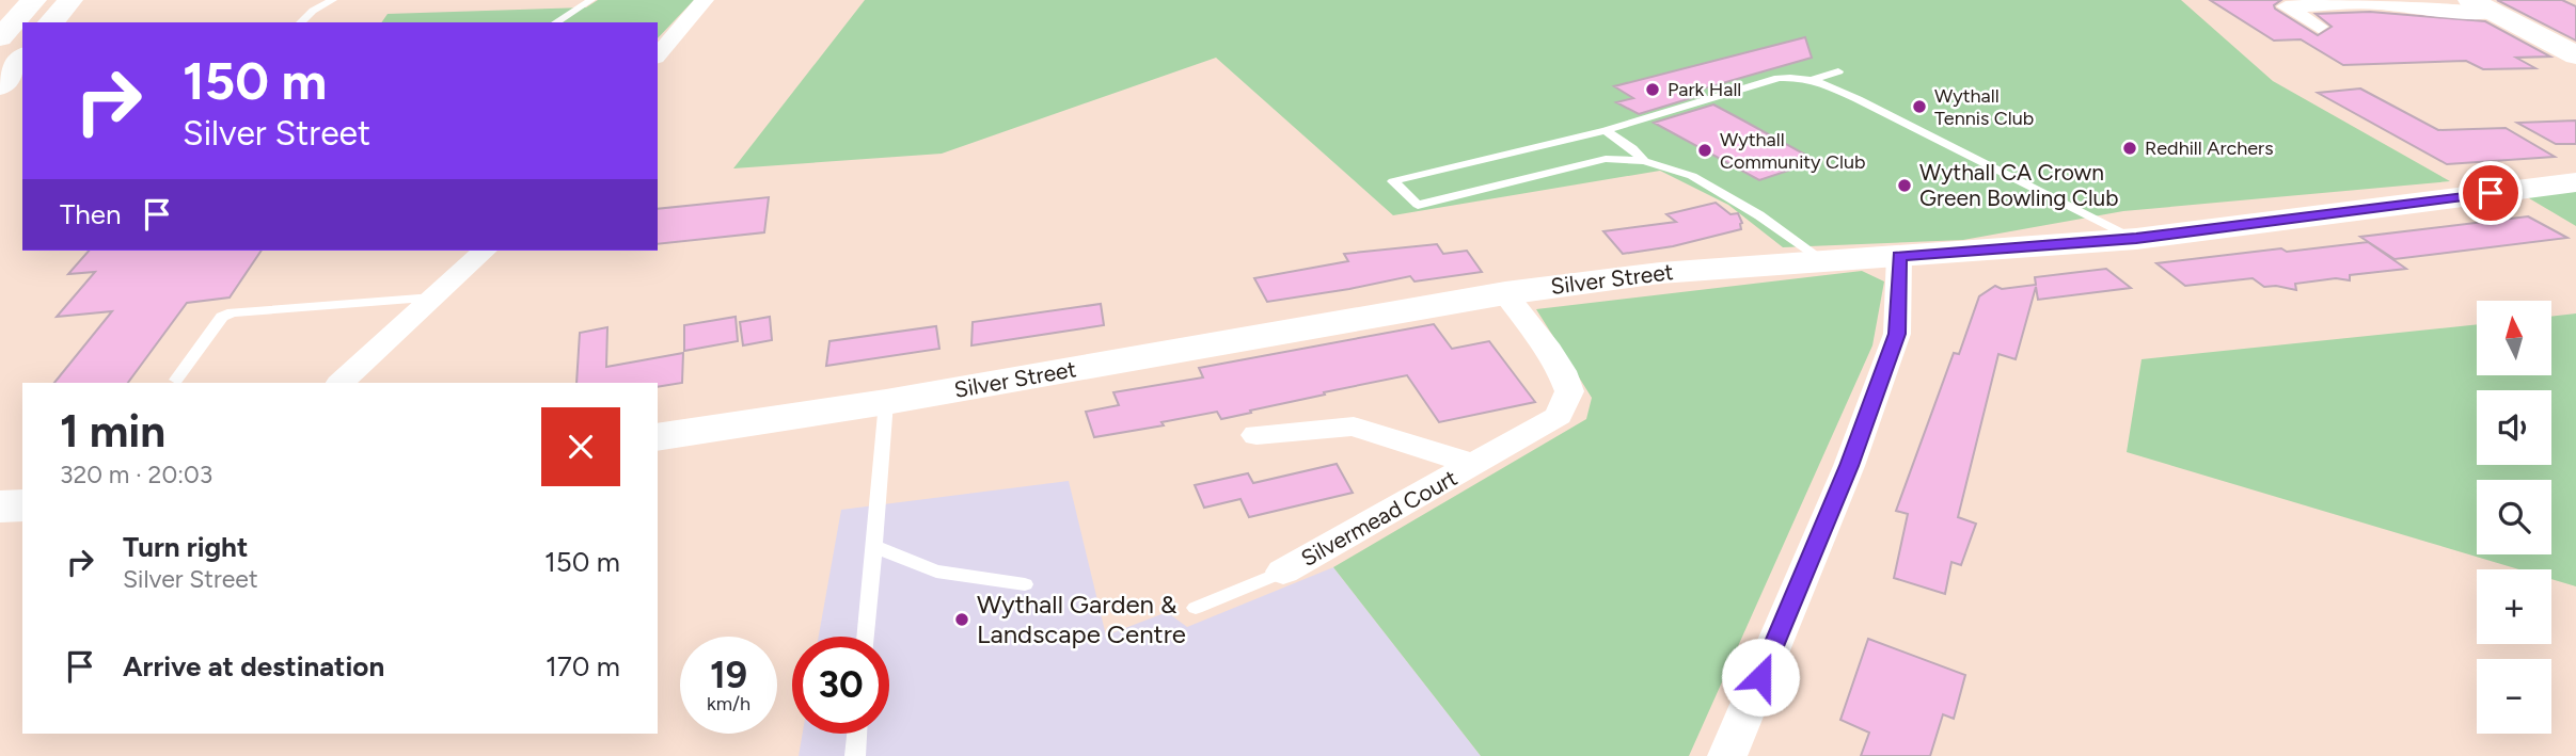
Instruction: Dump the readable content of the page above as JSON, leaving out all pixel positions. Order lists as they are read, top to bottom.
{
  "streets": {
    "main road": ["Silver Street"],
    "street": ["Silvermead Court"]
  },
  "crossings": [
    ["Silver Street", "Silvermead Court"]
  ],
  "places": [
    "Park Hall",
    "Wythall Tennis Club",
    "Redhill Archers",
    "Wythall Community Club",
    "Wythall CA Crown Green Bowling Club",
    "Wythall Garden & Landscape Centre"
  ],
  "north": "top",
  "page": {
    "turn": ["150 m", "Silver Street"],
    "then": "Then",
    "map_buttons": ["+", "−"],
    "heading": ["1 min", "320 m · 20:03"],
    "list": [
      {
        "name": "Turn right",
        "note": "Silver Street",
        "value": "150 m"
      },
      {
        "name": "Arrive at destination",
        "value": "170 m"
      }
    ],
    "speed": "19 km/h",
    "limit": "30"
  }
}
